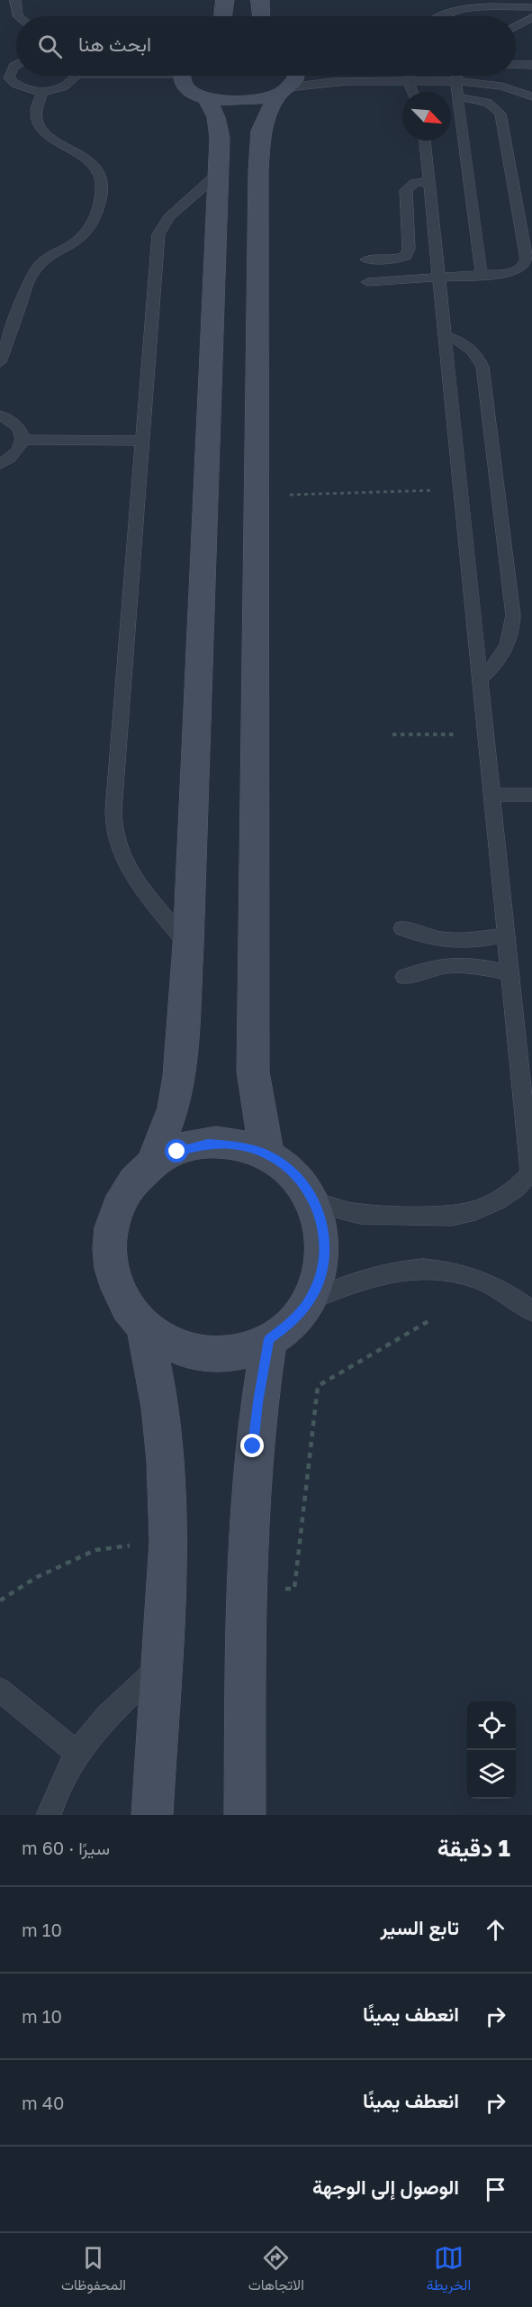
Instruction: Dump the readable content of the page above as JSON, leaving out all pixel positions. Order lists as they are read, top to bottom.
{
  "north": "bottom right",
  "page": {
    "search": "ابحث هنا",
    "heading": ["1 دقيقة", "سيرًا · 60 m"],
    "list": [
      ["تابع السير", "10 m"],
      ["انعطف يمينًا", "10 m"],
      ["انعطف يمينًا", "40 m"],
      "الوصول إلى الوجهة"
    ],
    "nav": ["الخريطة", "الاتجاهات", "المحفوظات"]
  }
}
